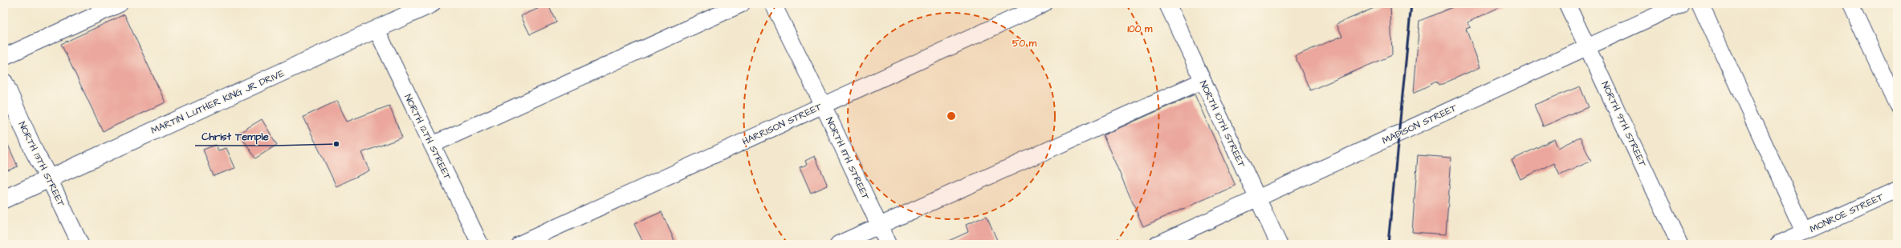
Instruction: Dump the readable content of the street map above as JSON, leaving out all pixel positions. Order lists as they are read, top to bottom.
{
  "streets": {
    "main road": ["MARTIN LUTHER KING JR DRIVE", "NORTH 13TH STREET"],
    "street": [
      "HARRISON STREET",
      "NORTH 10TH STREET",
      "MADISON STREET",
      "NORTH 9TH STREET",
      "NORTH 12TH STREET",
      "NORTH 11TH STREET",
      "MONROE STREET"
    ]
  },
  "crossings": [
    ["MARTIN LUTHER KING JR DRIVE", "NORTH 12TH STREET"],
    ["MARTIN LUTHER KING JR DRIVE", "NORTH 13TH STREET"],
    ["HARRISON STREET", "NORTH 11TH STREET"],
    ["NORTH 10TH STREET", "MADISON STREET"],
    ["MADISON STREET", "NORTH 9TH STREET"]
  ],
  "places": ["Christ Temple"],
  "rings": ["100 m", "50 m"]
}
